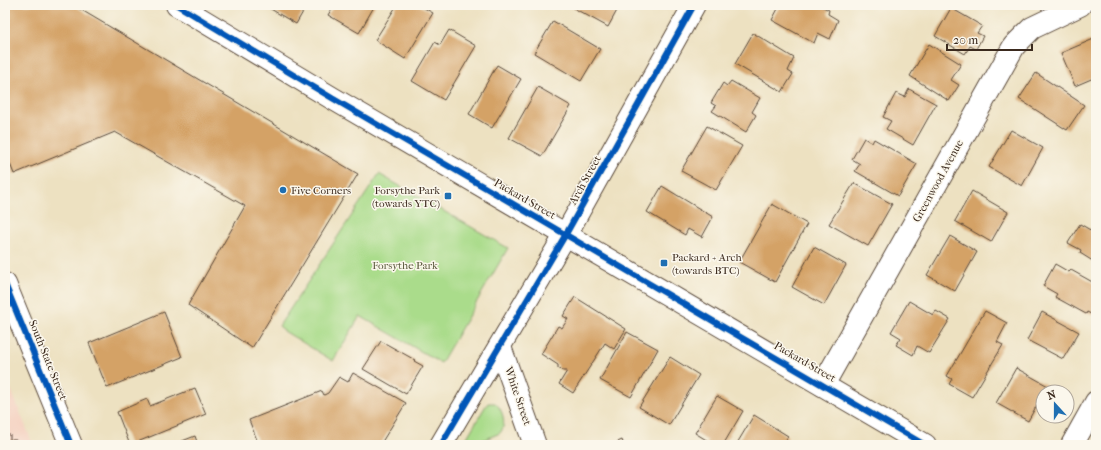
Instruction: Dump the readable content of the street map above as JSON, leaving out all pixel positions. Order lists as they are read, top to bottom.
{
  "streets": {
    "street": [
      "Arch Street",
      "Greenwood Avenue",
      "Packard Street",
      "South State Street",
      "White Street"
    ]
  },
  "crossings": [
    ["Arch Street", "Packard Street"],
    ["Arch Street", "White Street"],
    ["Greenwood Avenue", "Packard Street"]
  ],
  "parks": ["Forsythe Park"],
  "places": {
    "other": ["Five Corners"],
    "transit": ["Forsythe Park (towards YTC)", "Packard + Arch (towards BTC)"]
  },
  "scale_bar": "20 m",
  "north": "top"
}
